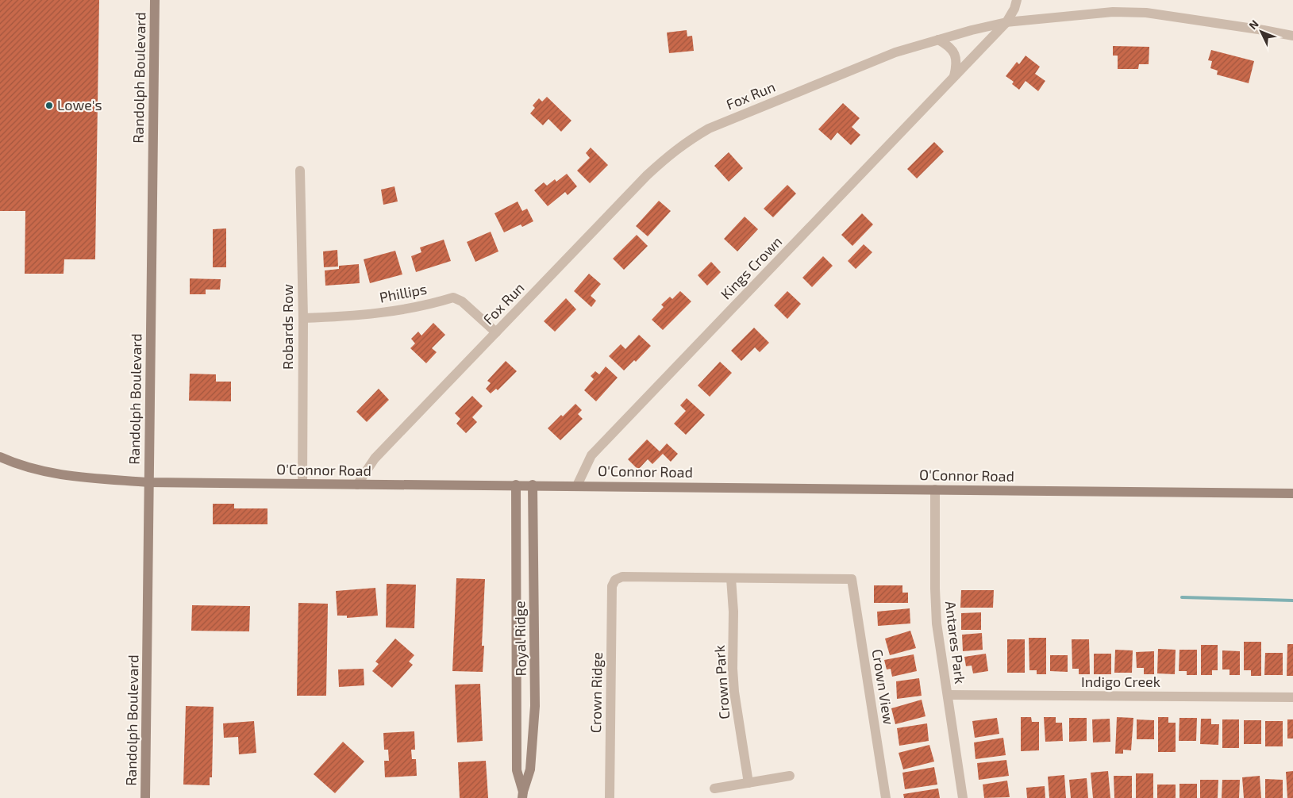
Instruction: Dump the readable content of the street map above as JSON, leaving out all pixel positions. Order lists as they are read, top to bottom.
{
  "streets": {
    "main road": ["Randolph Boulevard", "O'Connor Road", "Royal Ridge"],
    "street": [
      "Fox Run",
      "Kings Crown",
      "Phillips",
      "Robards Row",
      "Antares Park",
      "Crown Park",
      "Indigo Creek",
      "Crown View",
      "Crown Ridge"
    ]
  },
  "crossings": [
    ["Randolph Boulevard", "O'Connor Road"],
    ["Fox Run", "Kings Crown"],
    ["Fox Run", "Phillips"],
    ["Fox Run", "O'Connor Road"],
    ["Kings Crown", "O'Connor Road"],
    ["Phillips", "Robards Row"],
    ["Robards Row", "O'Connor Road"],
    ["O'Connor Road", "Royal Ridge"],
    ["O'Connor Road", "Antares Park"],
    ["Antares Park", "Indigo Creek"],
    ["Crown Park", "Crown View"],
    ["Crown Park", "Crown Ridge"],
    ["Crown View", "Crown Ridge"]
  ],
  "places": ["Lowe's"],
  "north": "top left"
}
